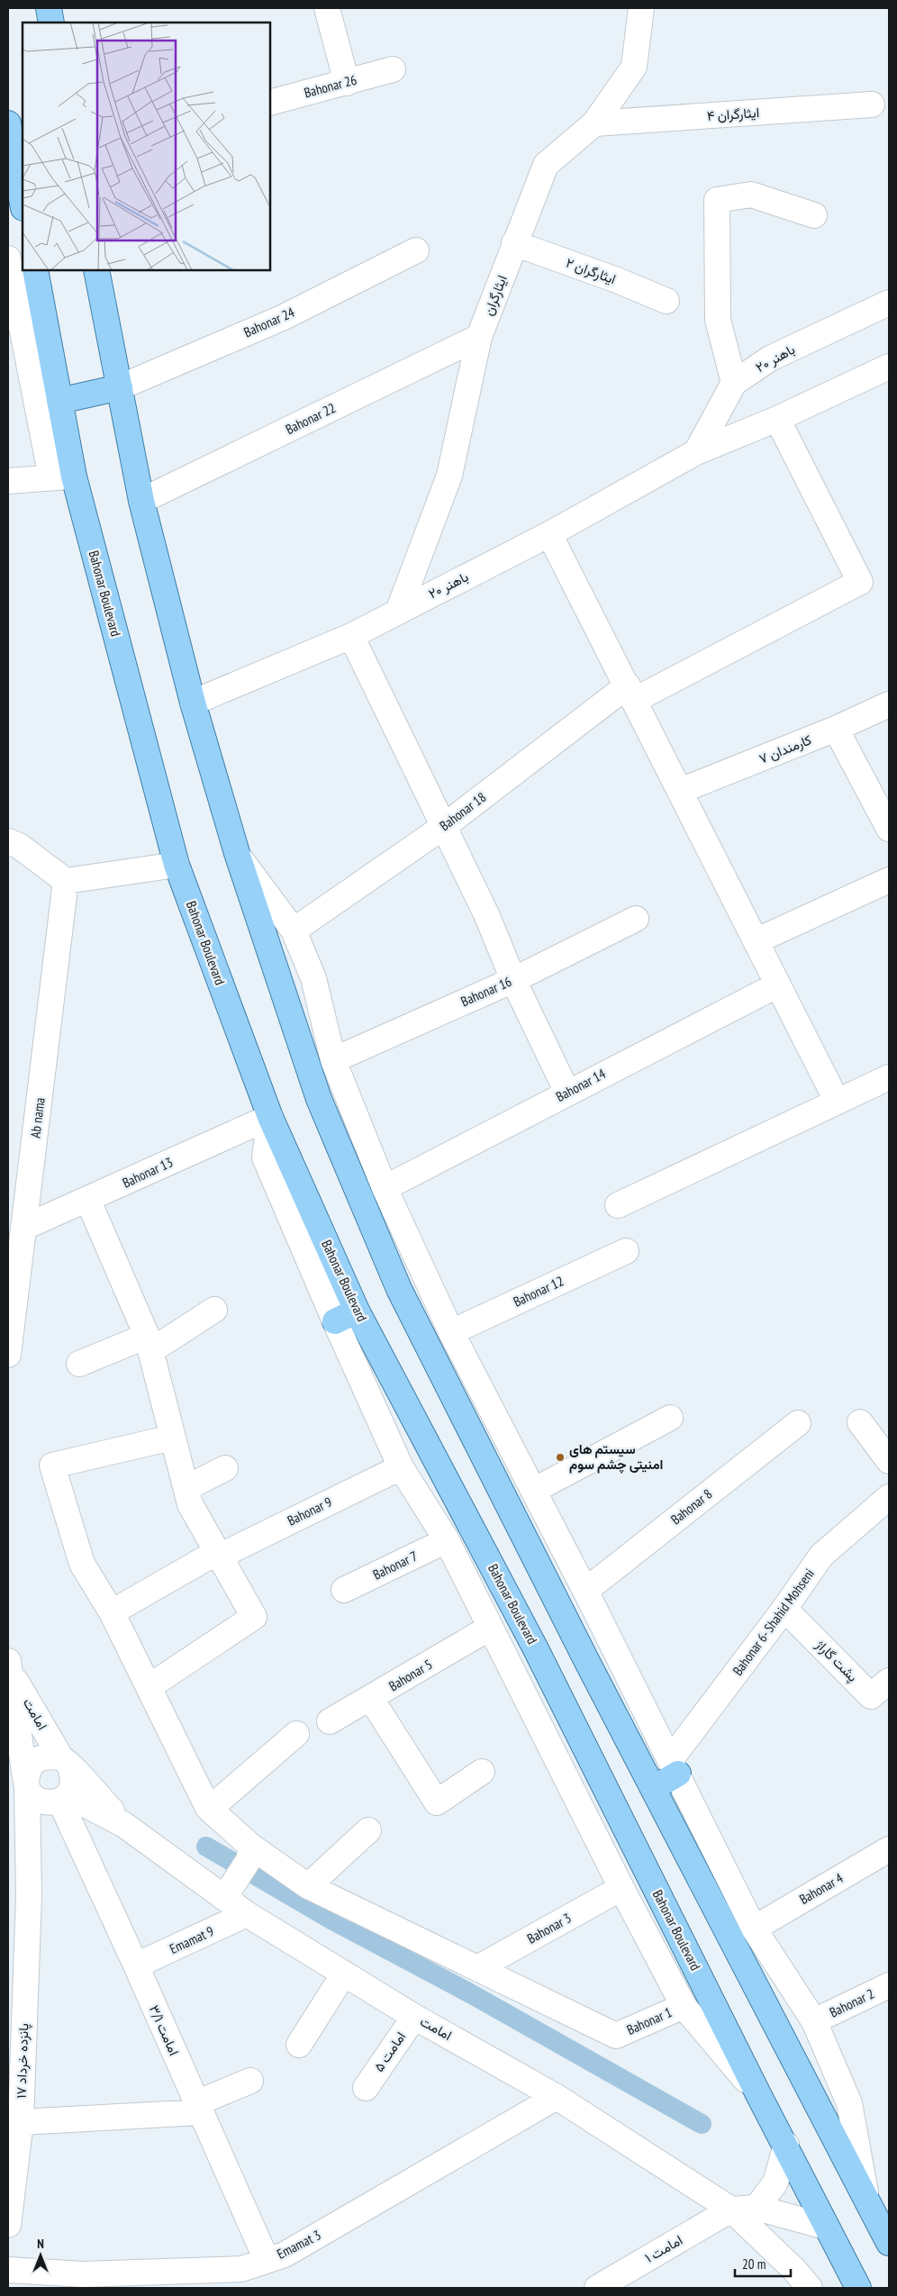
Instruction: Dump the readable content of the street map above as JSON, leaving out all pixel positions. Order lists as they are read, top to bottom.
{
  "streets": {
    "main road": ["Bahonar Boulevard"],
    "street": [
      "Bahonar 26",
      "ایثارگران ۴",
      "ایثارگران ۲",
      "ایثارگران",
      "Bahonar 24",
      "باهنر ۲۰",
      "Bahonar 22",
      "کارمندان ۷",
      "Bahonar 18",
      "Bahonar 16",
      "Bahonar 14",
      "Ab nama",
      "Bahonar 13",
      "Bahonar 12",
      "Bahonar 8",
      "Bahonar 9",
      "Bahonar 7",
      "Bahonar 6- Shahid Mohseni",
      "پشت گاراژ",
      "Bahonar 5",
      "امامت",
      "Bahonar 4",
      "Bahonar 3",
      "Emamat 9",
      "Bahonar 2",
      "Bahonar 1",
      "امامت ۳/۱",
      "امامت ۵",
      "پانزده خرداد ۱۷",
      "Emamat 3",
      "امامت ۱"
    ]
  },
  "crossings": [
    ["ایثارگران ۴", "ایثارگران"],
    ["ایثارگران ۲", "ایثارگران"],
    ["ایثارگران", "باهنر ۲۰"],
    ["ایثارگران", "Bahonar 22"],
    ["باهنر ۲۰", "Bahonar 18"],
    ["Bahonar Boulevard", "Bahonar 13"],
    ["Ab nama", "Bahonar 13"],
    ["Bahonar 6- Shahid Mohseni", "پشت گاراژ"],
    ["امامت", "Emamat 9"],
    ["امامت", "امامت ۳/۱"],
    ["امامت", "امامت ۵"],
    ["امامت", "پانزده خرداد ۱۷"],
    ["امامت", "Emamat 3"],
    ["امامت", "امامت ۱"],
    ["Bahonar 3", "Bahonar 1"],
    ["Emamat 9", "امامت ۳/۱"],
    ["امامت ۳/۱", "پانزده خرداد ۱۷"],
    ["امامت ۳/۱", "Emamat 3"]
  ],
  "places": ["سیستم های امنیتی چشم سوم"],
  "scale_bar": "20 m",
  "north": "top"
}
